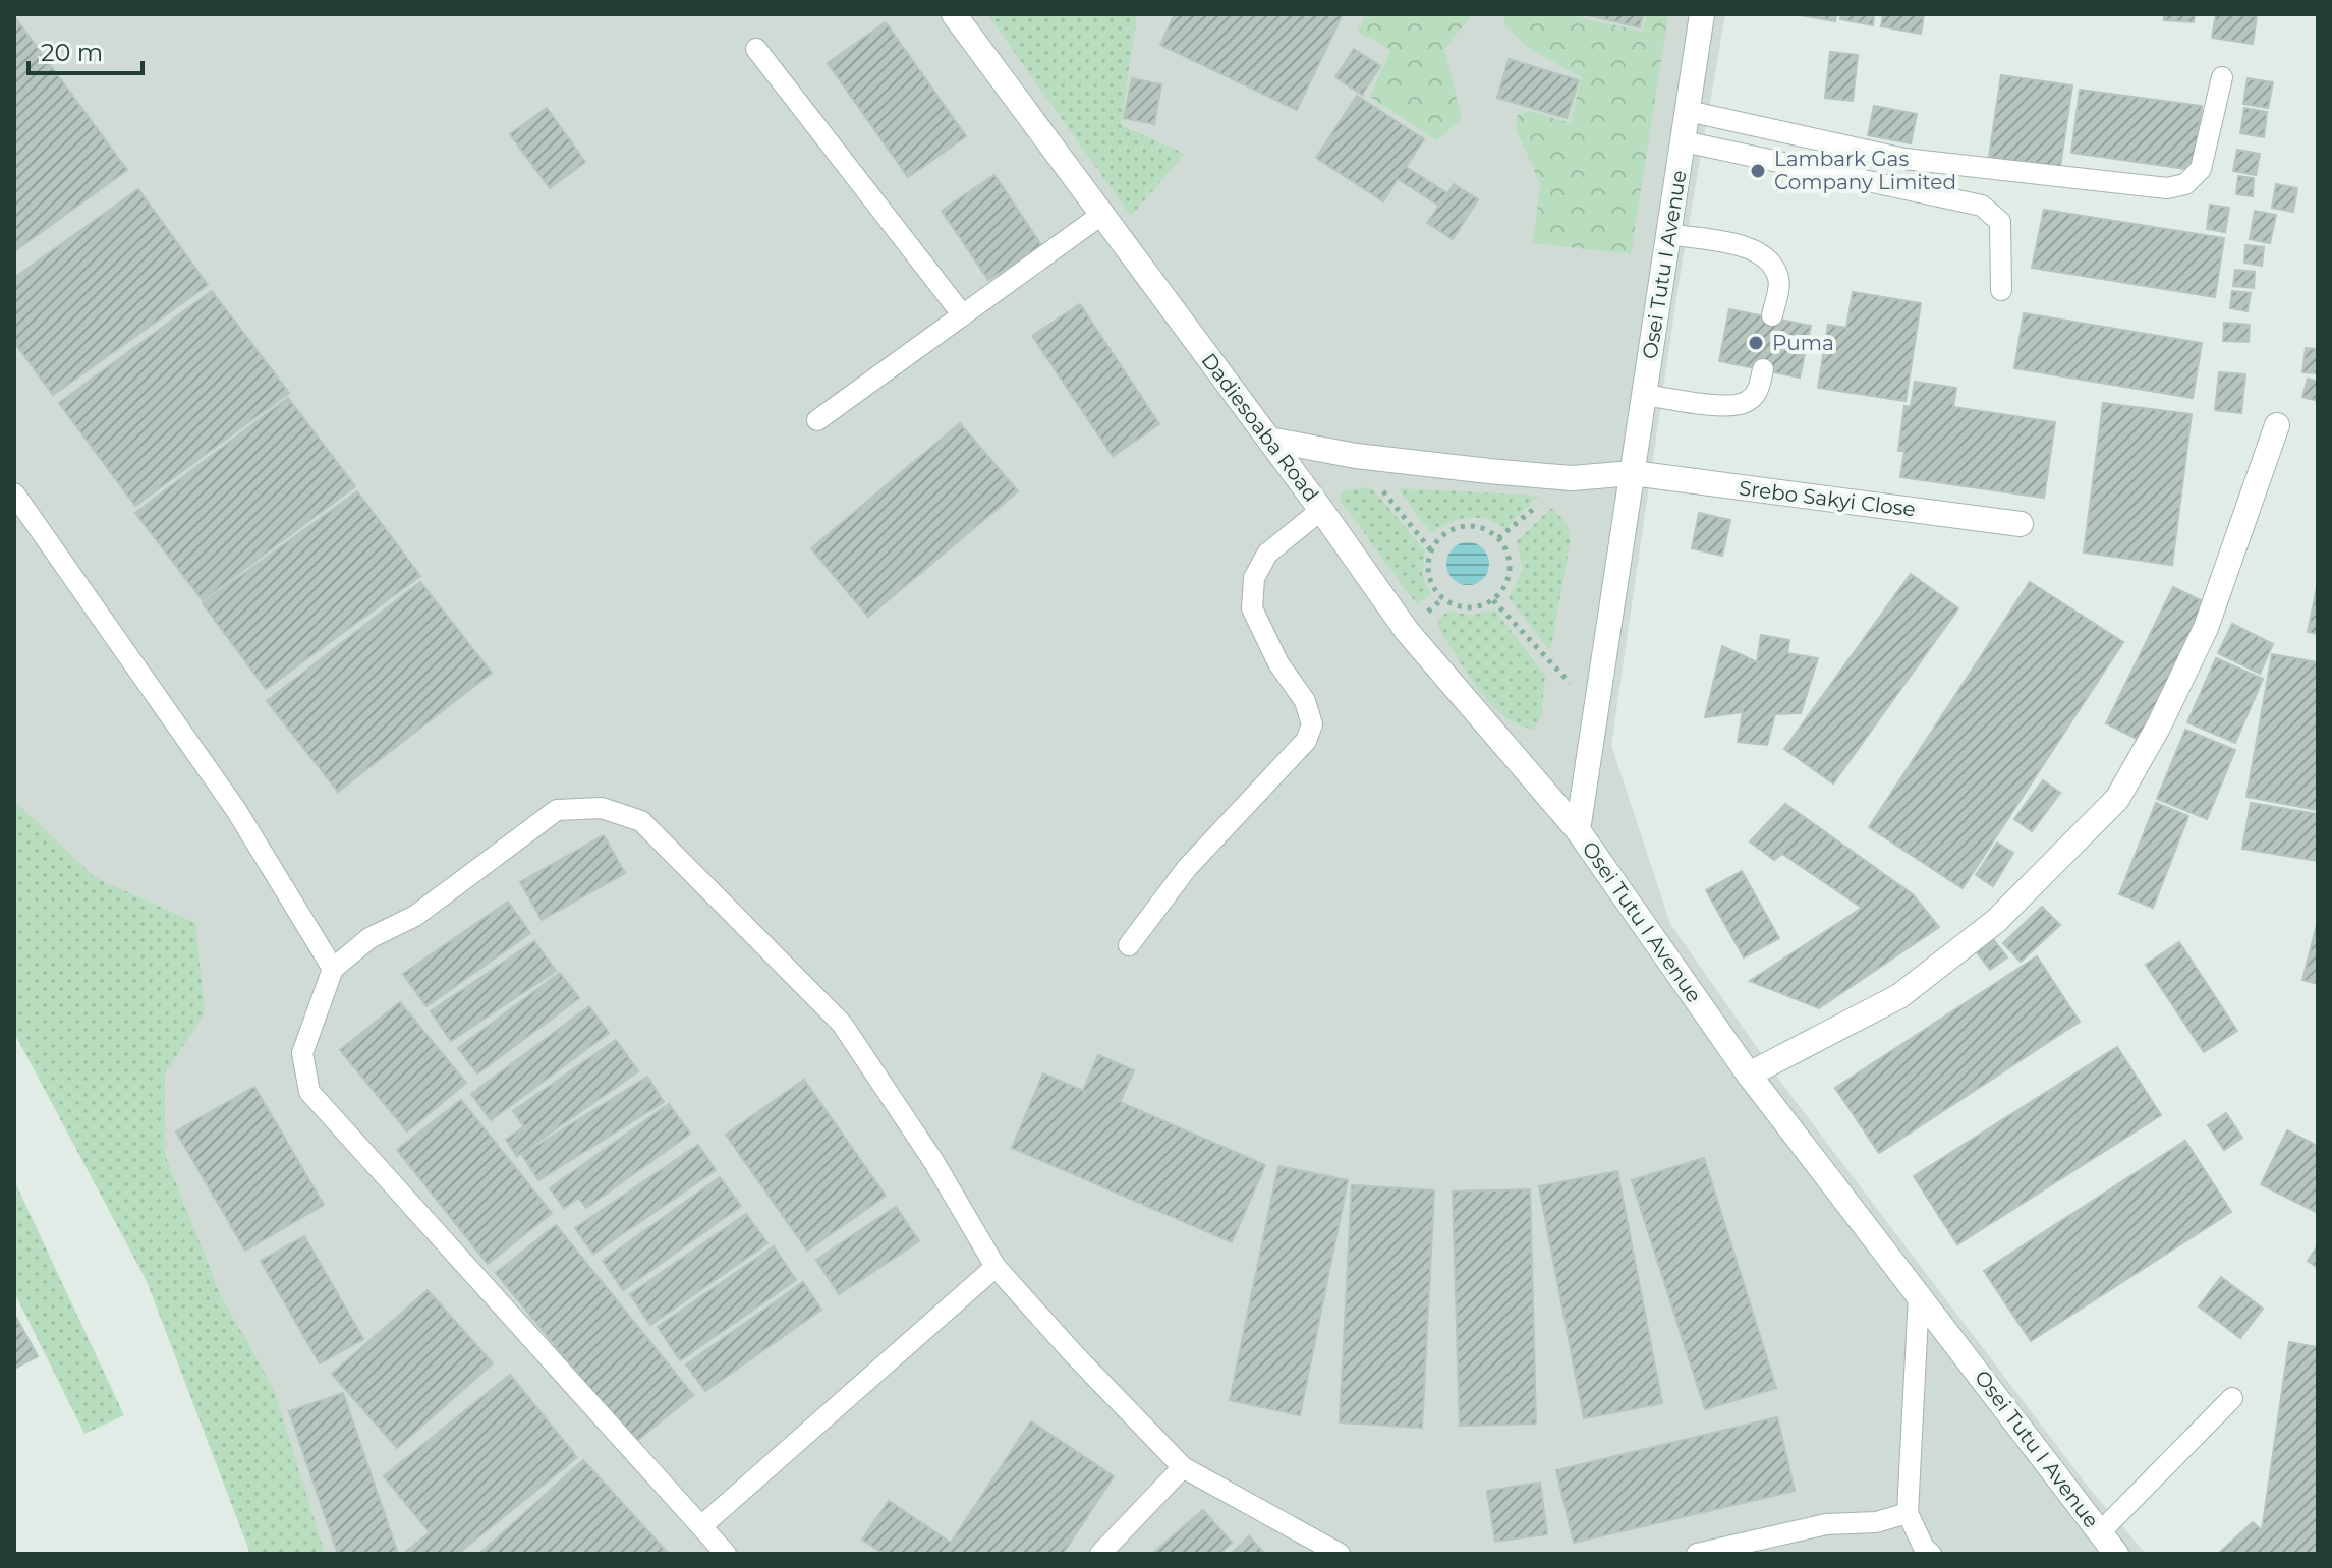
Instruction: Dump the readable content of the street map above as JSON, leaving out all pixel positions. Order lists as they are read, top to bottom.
{
  "streets": {
    "street": ["Osei Tutu I Avenue", "Dadiesoaba Road", "Srebo Sakyi Close"]
  },
  "crossings": [
    ["Osei Tutu I Avenue", "Dadiesoaba Road"],
    ["Osei Tutu I Avenue", "Srebo Sakyi Close"],
    ["Dadiesoaba Road", "Srebo Sakyi Close"]
  ],
  "places": ["Lambark Gas Company Limited", "Puma"],
  "scale_bar": "20 m"
}
